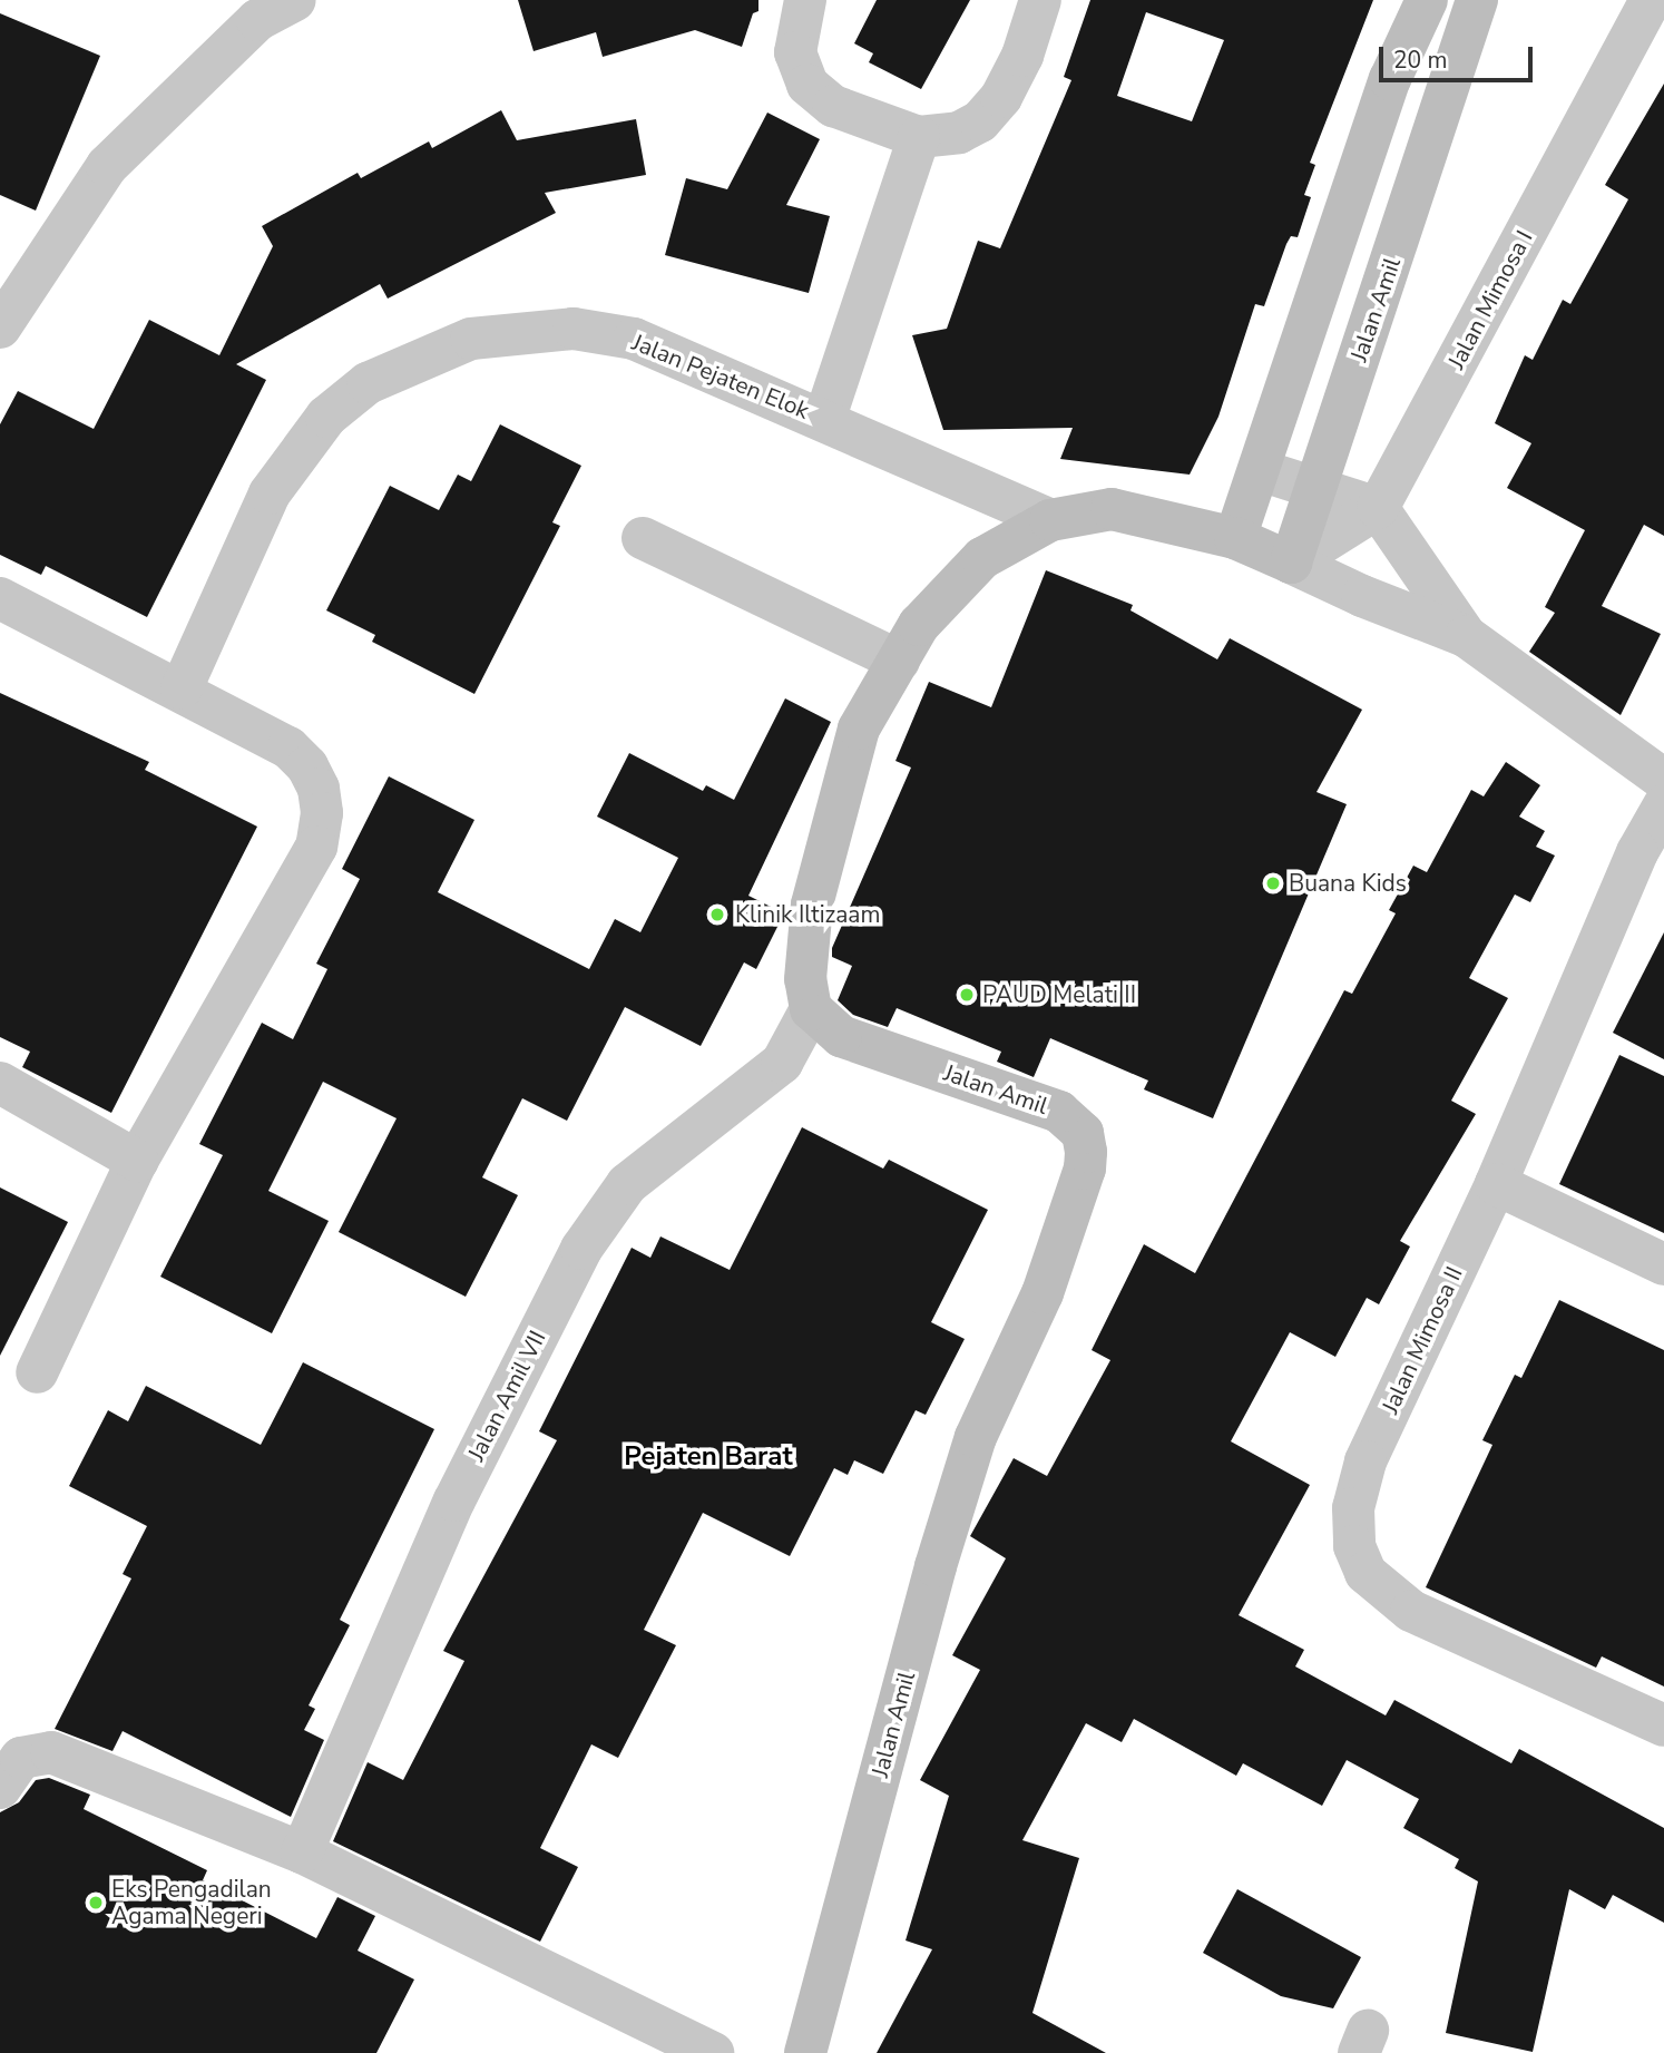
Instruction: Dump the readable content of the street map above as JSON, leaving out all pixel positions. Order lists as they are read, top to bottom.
{
  "streets": {
    "street": [
      "Jalan Mimosa I",
      "Jalan Amil",
      "Jalan Pejaten Elok",
      "Jalan Mimosa II",
      "Jalan Amil VII"
    ]
  },
  "crossings": [
    ["Jalan Mimosa I", "Jalan Amil"],
    ["Jalan Amil", "Jalan Amil VII"]
  ],
  "districts": ["Pejaten Barat"],
  "places": [
    "Buana Kids",
    "Klinik Iltizaam",
    "PAUD Melati II",
    "Eks Pengadilan Agama Negeri"
  ],
  "scale_bar": "20 m"
}
